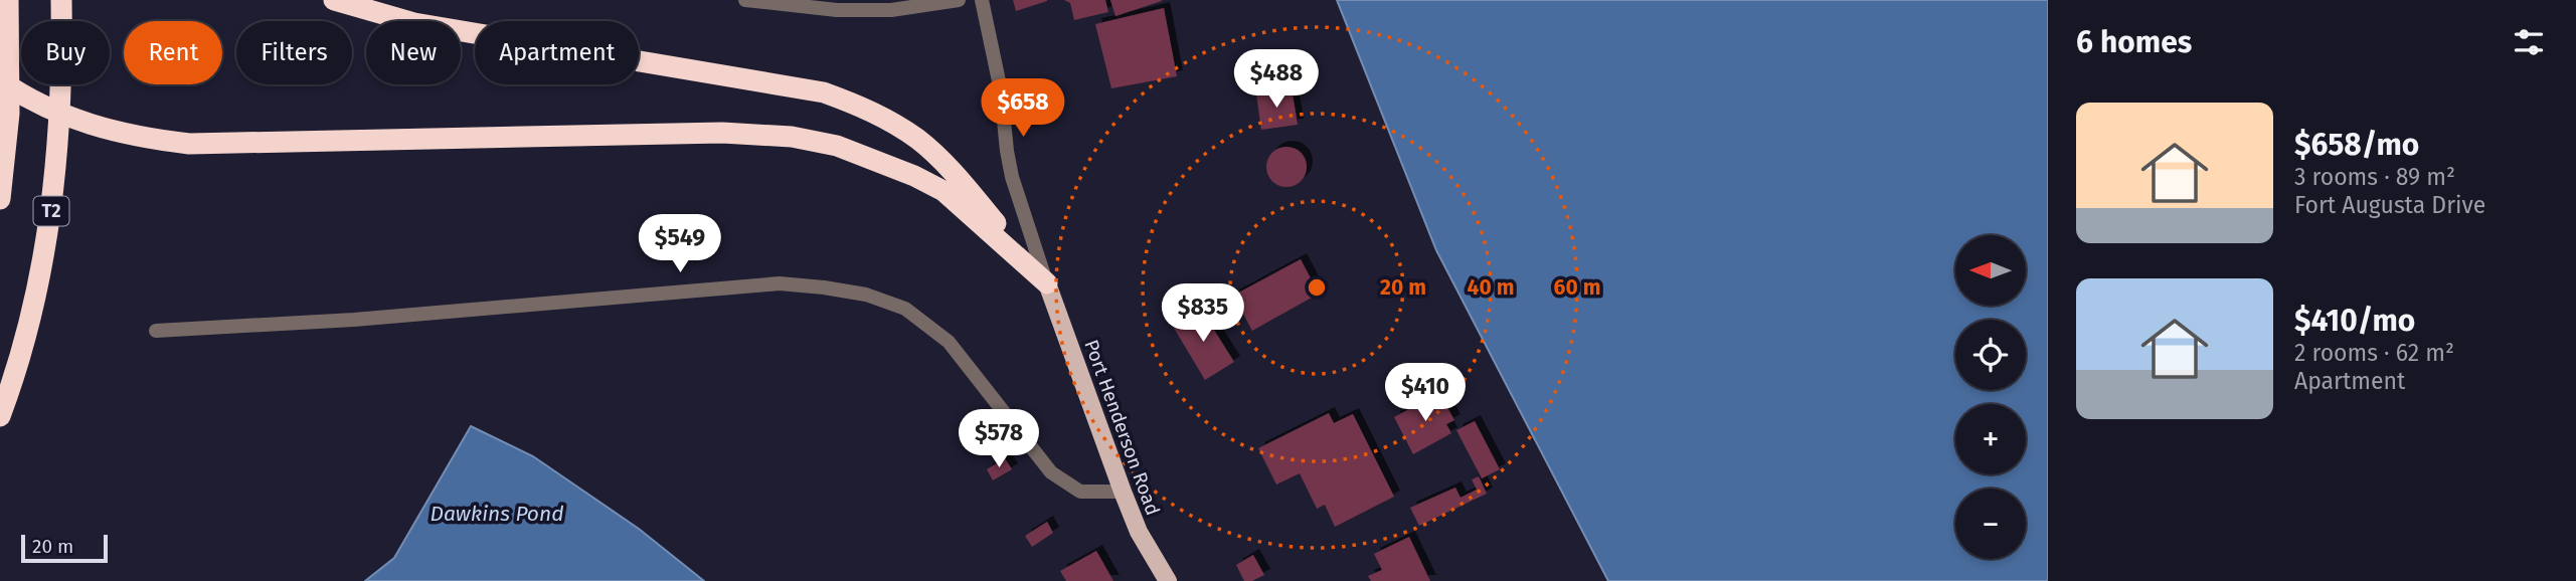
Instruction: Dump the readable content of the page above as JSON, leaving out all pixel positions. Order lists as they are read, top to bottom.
{
  "streets": {
    "highway": ["T2"],
    "main road": ["Port Henderson Road"]
  },
  "water": ["Dawkins Pond"],
  "scale_bar": "20 m",
  "north": "left",
  "page": {
    "heading": "6 homes",
    "chip": [
      "Buy",
      "Rent",
      "Filters",
      "New",
      "Apartment"
    ],
    "price": [
      "$488",
      "$658",
      "$549",
      "$835",
      "$410",
      "$578"
    ],
    "list": [
      {
        "name": "$658/mo",
        "note": "3 rooms · 89 m² · Fort Augusta Drive"
      },
      {
        "name": "$410/mo",
        "note": "2 rooms · 62 m² · Apartment"
      }
    ],
    "map_buttons": ["+", "−"],
    "scale": "20 m"
  },
  "rings": ["20 m", "40 m", "60 m"]
}
